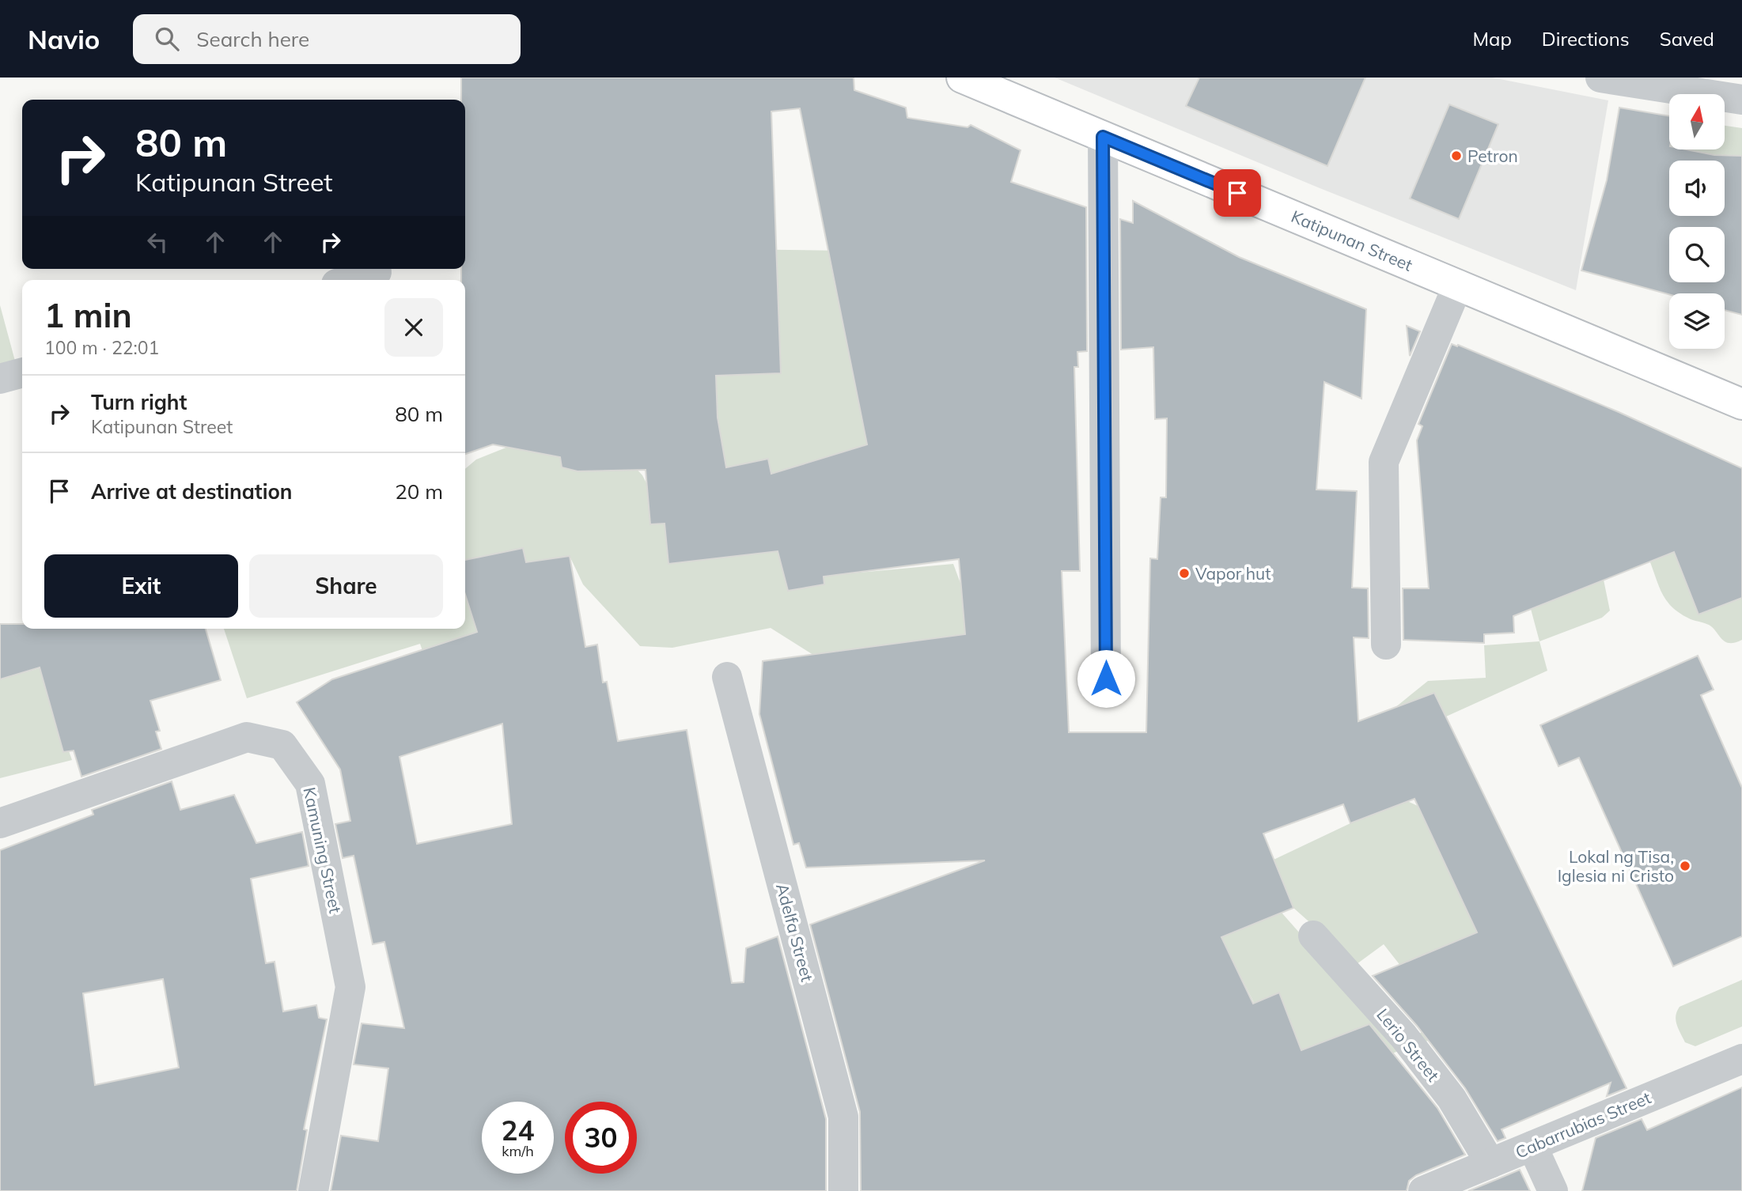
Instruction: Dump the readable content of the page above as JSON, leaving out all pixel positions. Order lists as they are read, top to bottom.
{
  "streets": {
    "main road": ["Katipunan Street"],
    "street": [
      "Kamuning Street",
      "Adelfa Street",
      "Lerio Street",
      "Cabarrubias Street"
    ]
  },
  "crossings": [
    ["Lerio Street", "Cabarrubias Street"]
  ],
  "places": ["Petron", "Vapor hut", "Lokal ng Tisa, Iglesia ni Cristo"],
  "north": "top",
  "page": {
    "header": "Navio",
    "search": "Search here",
    "nav": ["Map", "Directions", "Saved"],
    "turn": ["80 m", "Katipunan Street"],
    "heading": ["1 min", "100 m · 22:01"],
    "list": [
      {
        "name": "Turn right",
        "note": "Katipunan Street",
        "value": "80 m"
      },
      {
        "name": "Arrive at destination",
        "value": "20 m"
      }
    ],
    "buttons": ["Exit", "Share"],
    "speed": "24 km/h",
    "limit": "30"
  }
}
